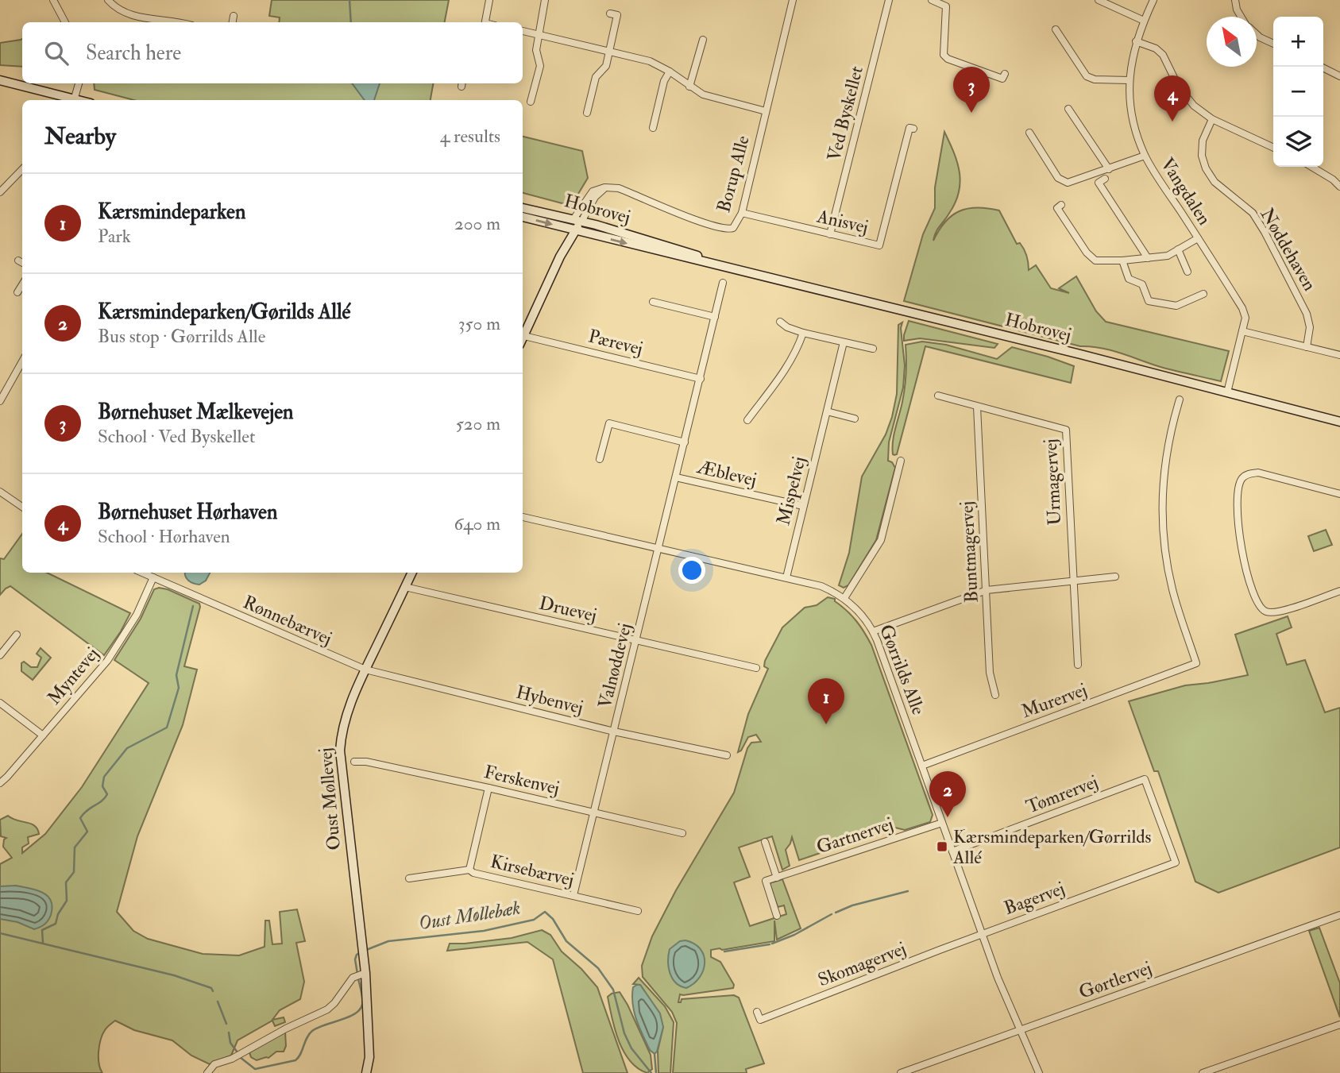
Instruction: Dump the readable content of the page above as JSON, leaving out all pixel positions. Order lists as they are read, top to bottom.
{
  "streets": {
    "main road": ["Hobrovej", "Oust Møllevej"],
    "street": [
      "Ved Byskellet",
      "Borup Alle",
      "Vangdalen",
      "Anisvej",
      "Nøddehaven",
      "Pærevej",
      "Æblevej",
      "Urmagervej",
      "Mispelvej",
      "Buntmagervej",
      "Druevej",
      "Rønnebærvej",
      "Valnøddevej",
      "Gørrilds Alle",
      "Myntevej",
      "Hybenvej",
      "Murervej",
      "Ferskenvej",
      "Tømrervej",
      "Gartnervej",
      "Kirsebærvej",
      "Bagervej",
      "Skomagervej",
      "Gørtlervej"
    ]
  },
  "crossings": [
    ["Ved Byskellet", "Anisvej"],
    ["Borup Alle", "Hobrovej"],
    ["Borup Alle", "Anisvej"],
    ["Vangdalen", "Hobrovej"],
    ["Pærevej", "Valnøddevej"],
    ["Æblevej", "Mispelvej"],
    ["Æblevej", "Valnøddevej"],
    ["Urmagervej", "Buntmagervej"],
    ["Mispelvej", "Gørrilds Alle"],
    ["Druevej", "Valnøddevej"],
    ["Druevej", "Oust Møllevej"],
    ["Rønnebærvej", "Myntevej"],
    ["Rønnebærvej", "Hybenvej"],
    ["Rønnebærvej", "Oust Møllevej"],
    ["Valnøddevej", "Gørrilds Alle"],
    ["Valnøddevej", "Hybenvej"],
    ["Valnøddevej", "Ferskenvej"],
    ["Valnøddevej", "Kirsebærvej"],
    ["Gørrilds Alle", "Murervej"],
    ["Gørrilds Alle", "Tømrervej"],
    ["Gørrilds Alle", "Gartnervej"],
    ["Gørrilds Alle", "Bagervej"],
    ["Gørrilds Alle", "Skomagervej"],
    ["Gørrilds Alle", "Gørtlervej"],
    ["Hybenvej", "Oust Møllevej"],
    ["Ferskenvej", "Kirsebærvej"],
    ["Tømrervej", "Bagervej"],
    ["Bagervej", "Skomagervej"]
  ],
  "water": ["Oust Møllebæk"],
  "places": {
    "transit": ["Kærsmindeparken/Gørrilds Allé"]
  },
  "north": "top left",
  "page": {
    "map_buttons": ["+", "−"],
    "search": "Search here",
    "pins": [
      "3",
      "4",
      "1",
      "2"
    ],
    "heading": ["Nearby", "4 results"],
    "list": [
      {
        "mark": "1",
        "name": "Kærsmindeparken",
        "note": "Park",
        "value": "200 m"
      },
      {
        "mark": "2",
        "name": "Kærsmindeparken/Gørilds Allé",
        "note": "Bus stop · Gørrilds Alle",
        "value": "350 m"
      },
      {
        "mark": "3",
        "name": "Børnehuset Mælkevejen",
        "note": "School · Ved Byskellet",
        "value": "520 m"
      },
      {
        "mark": "4",
        "name": "Børnehuset Hørhaven",
        "note": "School · Hørhaven",
        "value": "640 m"
      }
    ]
  }
}
